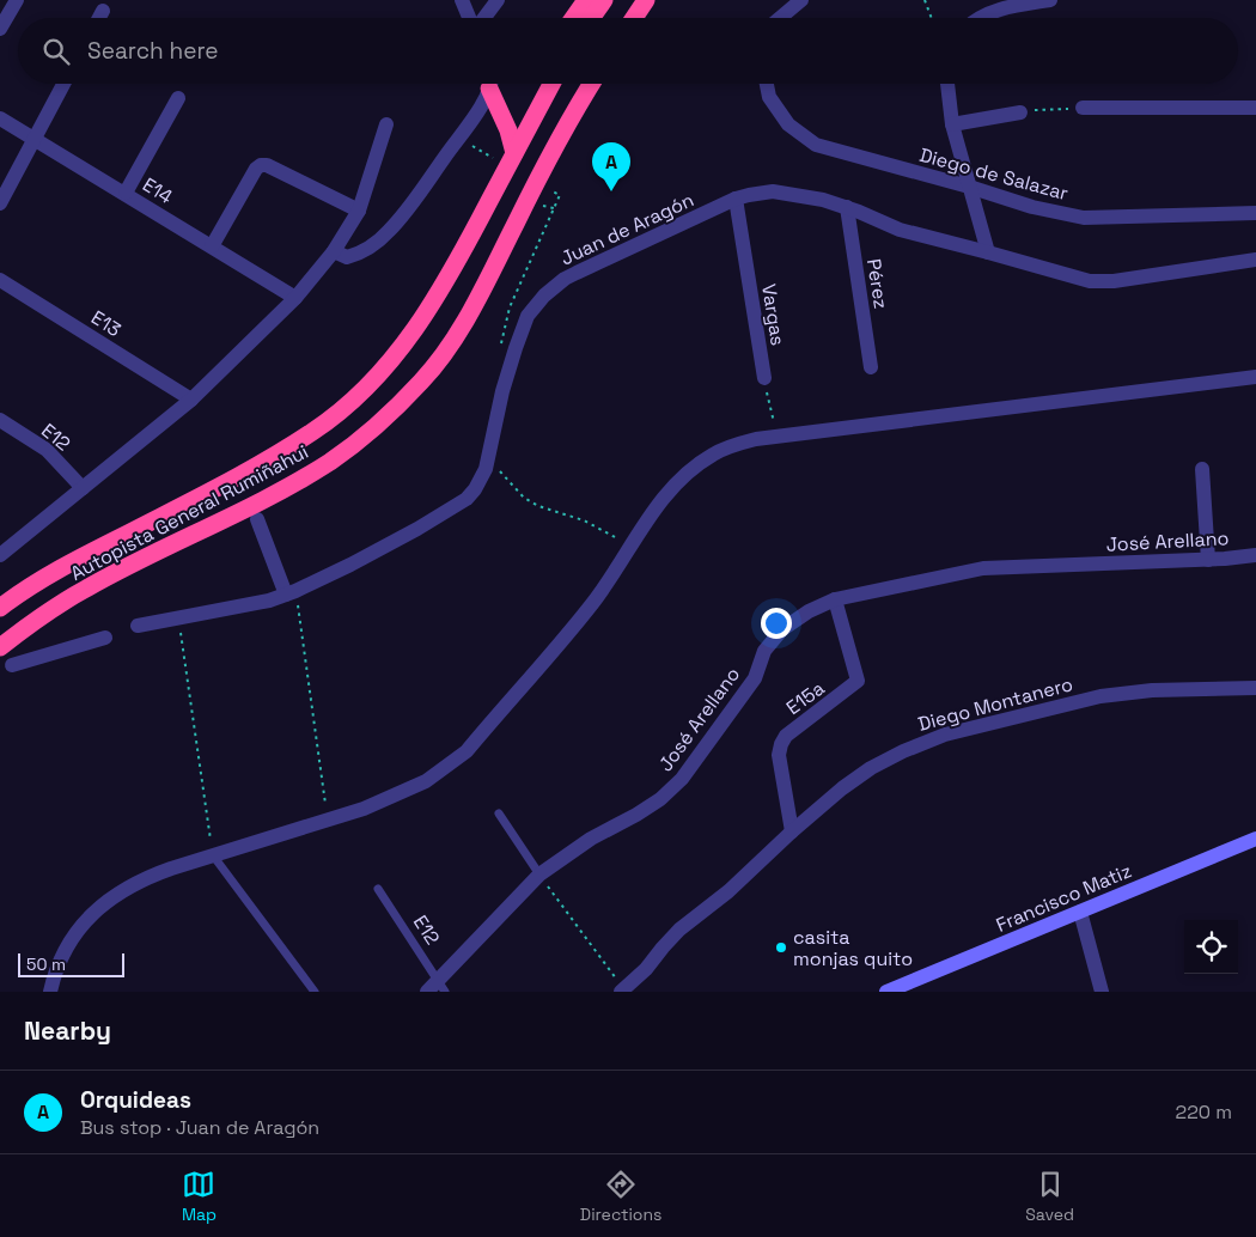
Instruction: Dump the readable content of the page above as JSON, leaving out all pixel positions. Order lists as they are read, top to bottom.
{
  "streets": {
    "highway": ["Autopista General Rumiñahui"],
    "street": [
      "Diego de Salazar",
      "E14",
      "Juan de Aragón",
      "Pérez",
      "Vargas",
      "E13",
      "E12",
      "José Arellano",
      "E15a",
      "Diego Montanero",
      "Francisco Matiz"
    ]
  },
  "crossings": [
    ["Juan de Aragón", "Pérez"],
    ["Juan de Aragón", "Vargas"],
    ["E12", "José Arellano"],
    ["José Arellano", "E15a"],
    ["E15a", "Diego Montanero"]
  ],
  "places": ["casita monjas quito"],
  "scale_bar": "50 m",
  "page": {
    "search": "Search here",
    "pins": "A",
    "scale": "50 m",
    "heading": "Nearby",
    "list": [
      {
        "mark": "A",
        "name": "Orquideas",
        "note": "Bus stop · Juan de Aragón",
        "value": "220 m"
      }
    ],
    "nav": ["Map", "Directions", "Saved"]
  }
}
